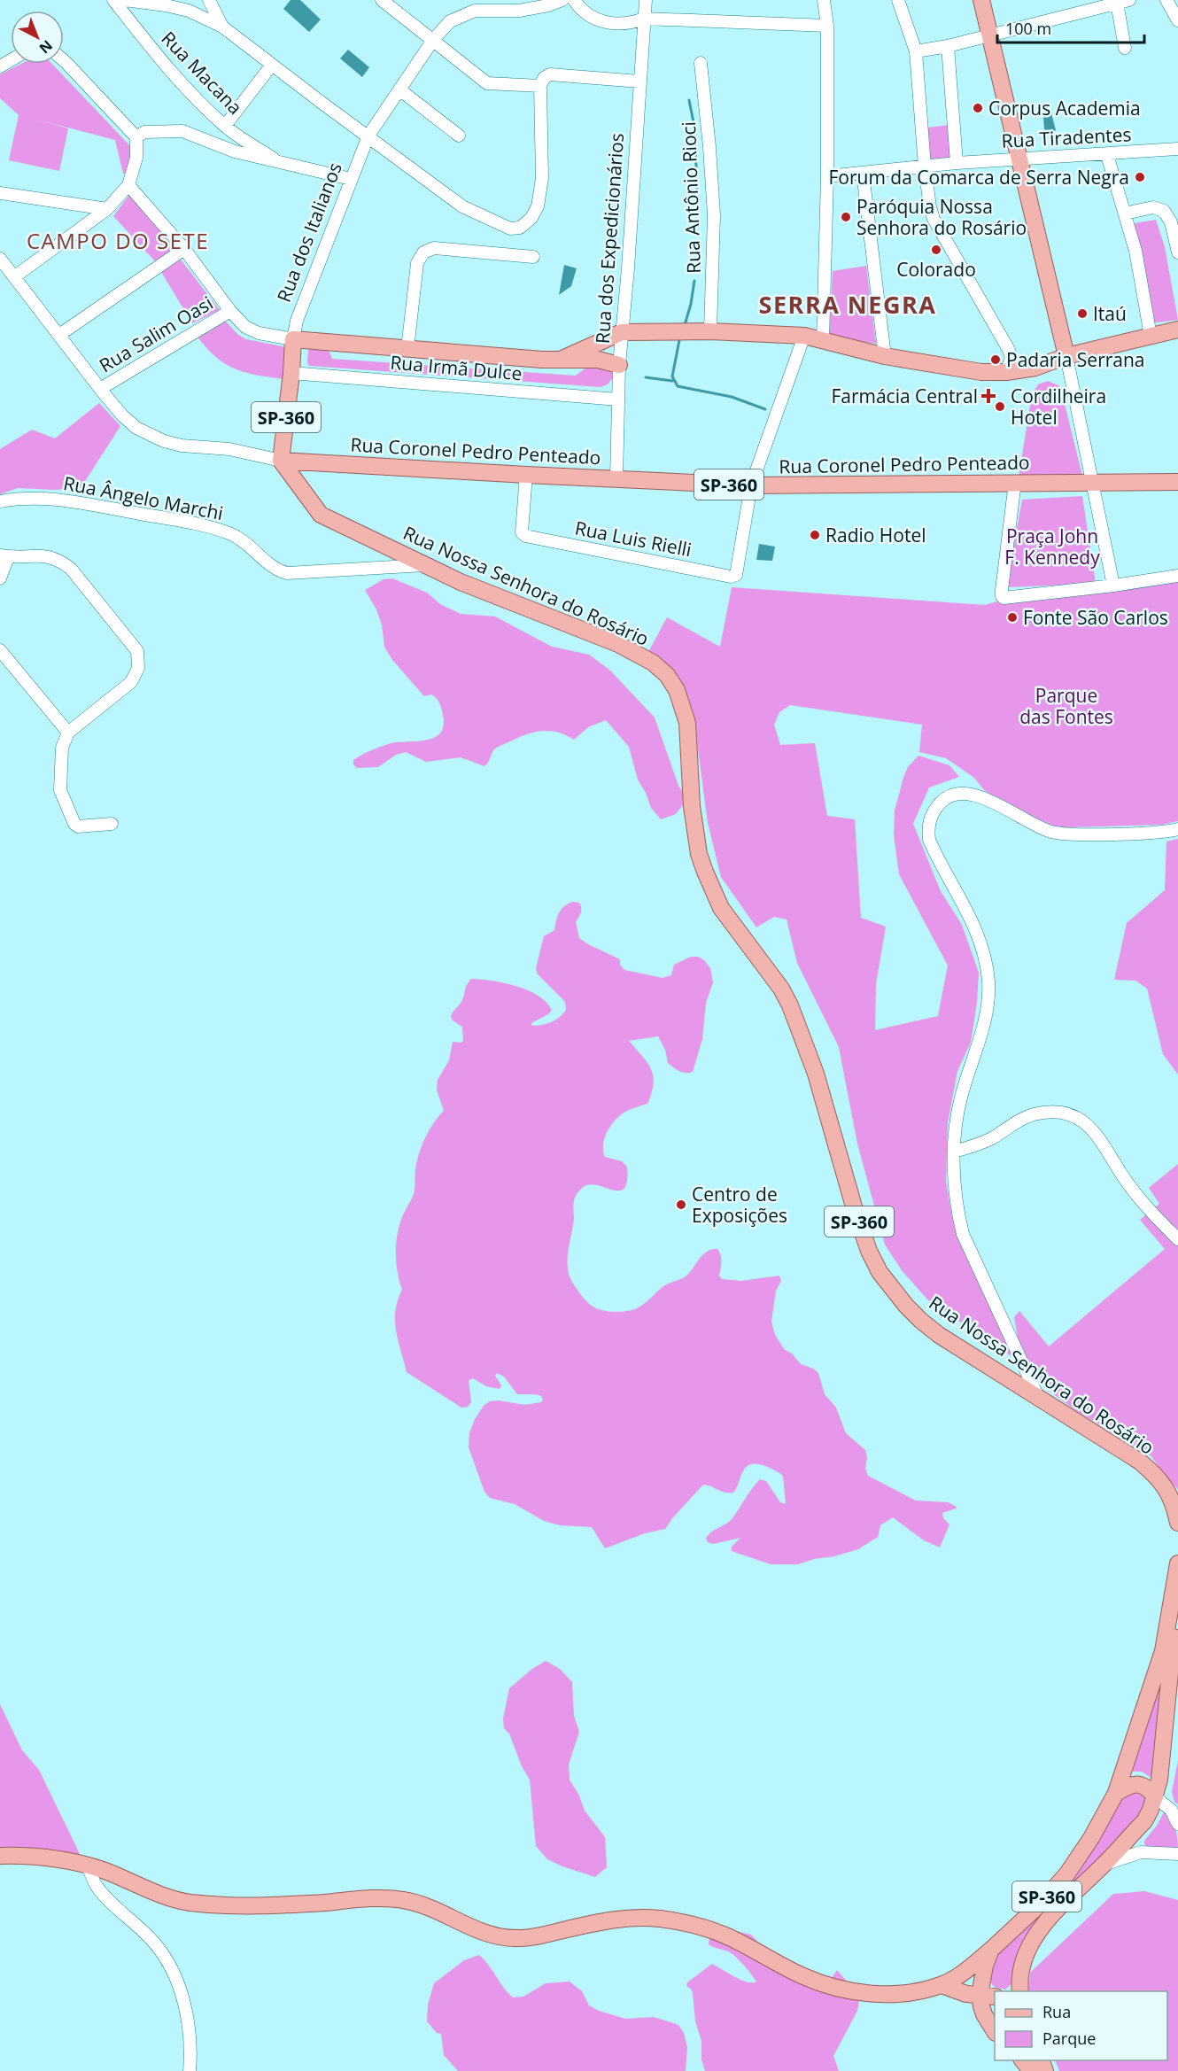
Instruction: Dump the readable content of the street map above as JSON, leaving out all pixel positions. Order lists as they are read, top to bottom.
{
  "streets": {
    "main road": [
      "Rua dos Italianos",
      "SP-360",
      "Rua Coronel Pedro Penteado",
      "Rua Nossa Senhora do Rosário"
    ],
    "street": [
      "Rua Macana",
      "Rua Tiradentes",
      "Rua Antônio Rioci",
      "Rua dos Expedicionários",
      "Rua Salim Oasi",
      "Rua Irmã Dulce",
      "Rua Ângelo Marchi",
      "Rua Luis Rielli"
    ]
  },
  "crossings": [
    ["Rua dos Italianos", "Rua Irmã Dulce"],
    ["Rua dos Italianos", "Rua Coronel Pedro Penteado"],
    ["Rua dos Italianos", "Rua Nossa Senhora do Rosário"],
    ["Rua dos Expedicionários", "Rua Irmã Dulce"],
    ["Rua dos Expedicionários", "Rua Coronel Pedro Penteado"],
    ["Rua Coronel Pedro Penteado", "Rua Luis Rielli"],
    ["Rua Coronel Pedro Penteado", "Rua Nossa Senhora do Rosário"],
    ["Rua Ângelo Marchi", "Rua Nossa Senhora do Rosário"]
  ],
  "districts": ["CAMPO DO SETE", "SERRA NEGRA"],
  "parks": ["Praça John F. Kennedy", "Parque das Fontes"],
  "places": {
    "other": [
      "Corpus Academia",
      "Forum da Comarca de Serra Negra",
      "Paróquia Nossa Senhora do Rosário",
      "Colorado",
      "Itaú",
      "Padaria Serrana",
      "Cordilheira Hotel",
      "Radio Hotel",
      "Fonte São Carlos",
      "Centro de Exposições"
    ],
    "health": ["Farmácia Central"]
  },
  "legend": ["Rua", "Parque"],
  "scale_bar": "100 m",
  "north": "bottom right"
}
